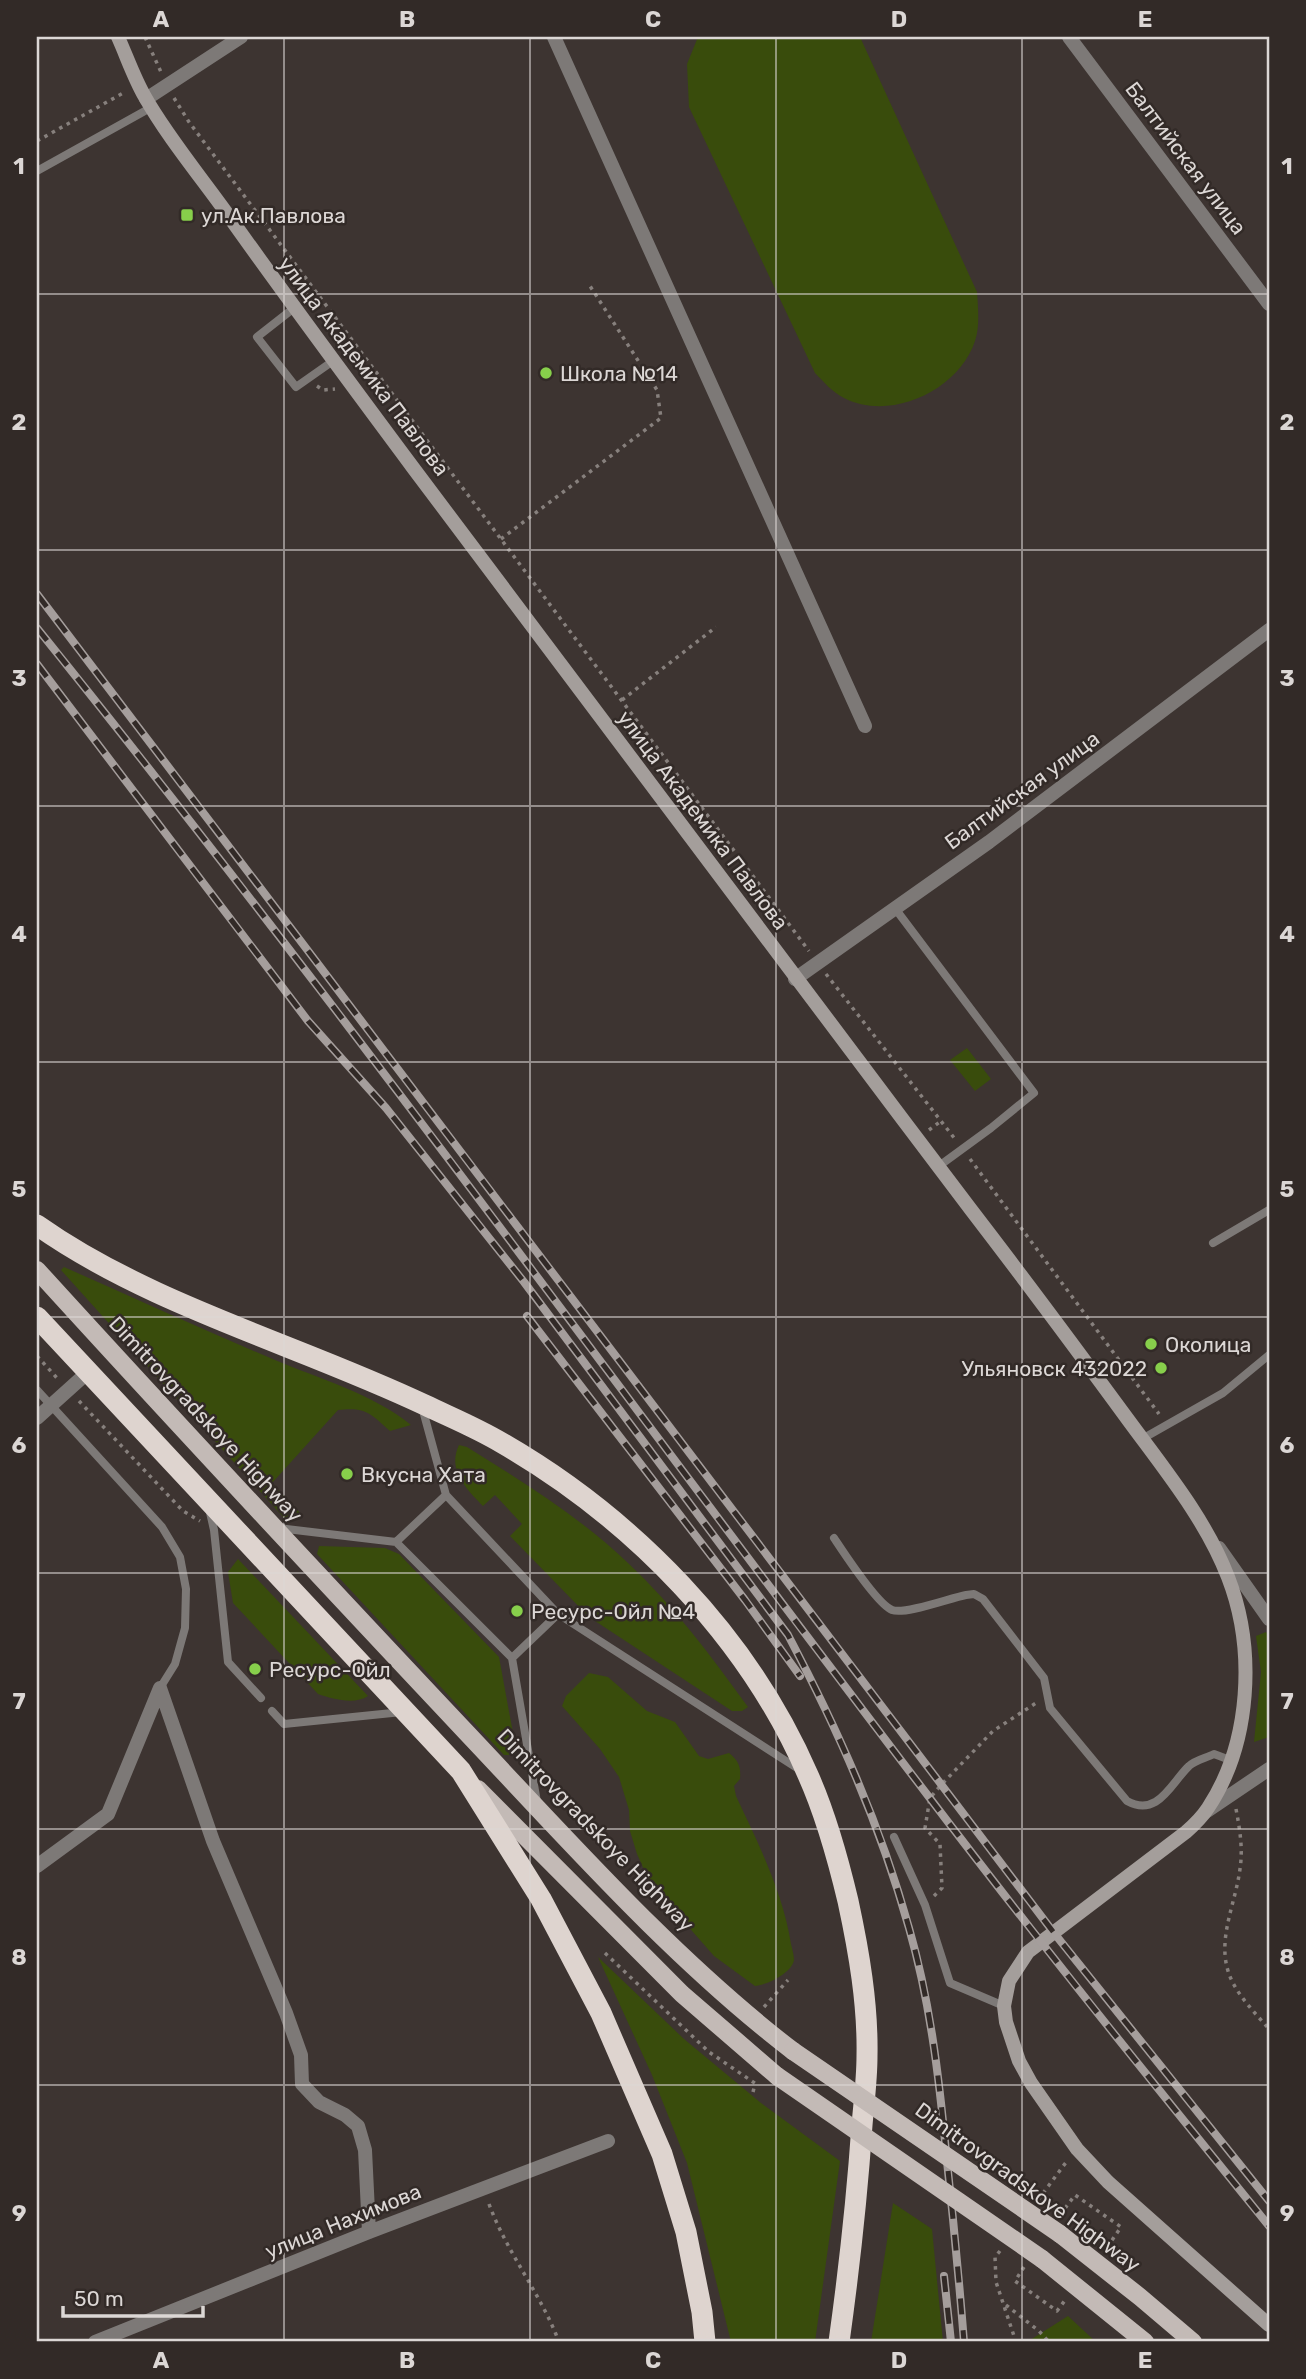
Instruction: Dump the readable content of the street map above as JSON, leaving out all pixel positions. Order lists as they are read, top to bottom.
{
  "streets": {
    "main road": ["Dimitrovgradskoye Highway"],
    "street": ["Балтийская улица", "улица Академика Павлова", "улица Нахимова"]
  },
  "crossings": [
    ["Балтийская улица", "улица Академика Павлова"]
  ],
  "places": {
    "transit": ["ул.Ак.Павлова"],
    "other": [
      "Школа №14",
      "Околица",
      "Ульяновск 432022",
      "Вкусна Хата",
      "Ресурс-Ойл №4",
      "Ресурс-Ойл"
    ]
  },
  "scale_bar": "50 m",
  "grid": {
    "columns": [
      "A",
      "B",
      "C",
      "D",
      "E"
    ],
    "rows": [
      "1",
      "2",
      "3",
      "4",
      "5",
      "6",
      "7",
      "8",
      "9"
    ]
  }
}
